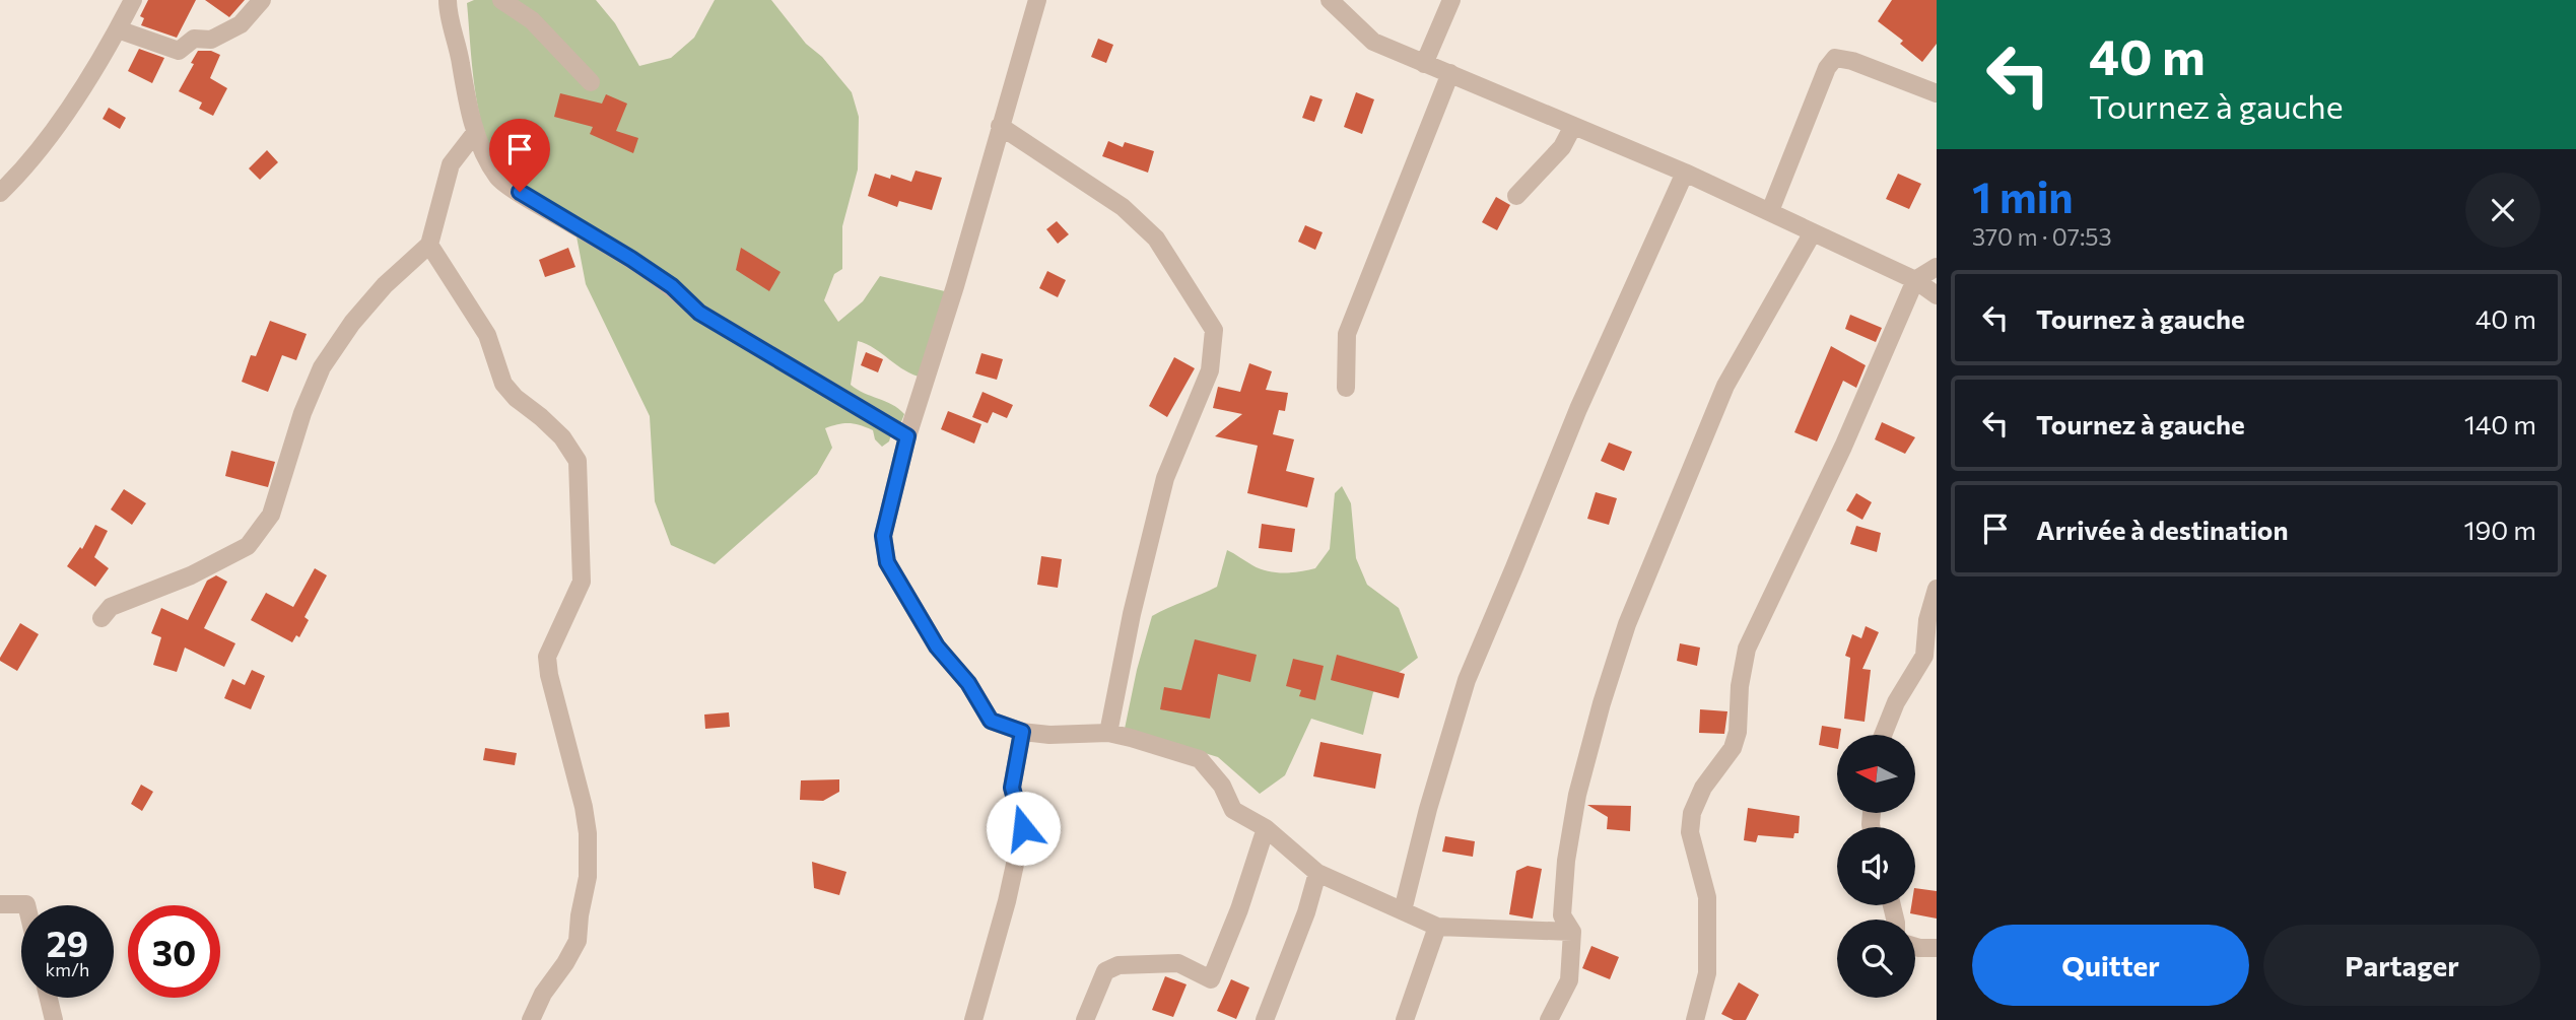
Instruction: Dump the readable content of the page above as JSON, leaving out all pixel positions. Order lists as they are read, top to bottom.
{
  "north": "left",
  "page": {
    "turn": ["40 m", "Tournez à gauche"],
    "heading": ["1 min", "370 m · 07:53"],
    "list": [
      {
        "name": "Tournez à gauche",
        "value": "40 m"
      },
      {
        "name": "Tournez à gauche",
        "value": "140 m"
      },
      {
        "name": "Arrivée à destination",
        "value": "190 m"
      }
    ],
    "speed": "29 km/h",
    "limit": "30",
    "buttons": ["Quitter", "Partager"]
  }
}
